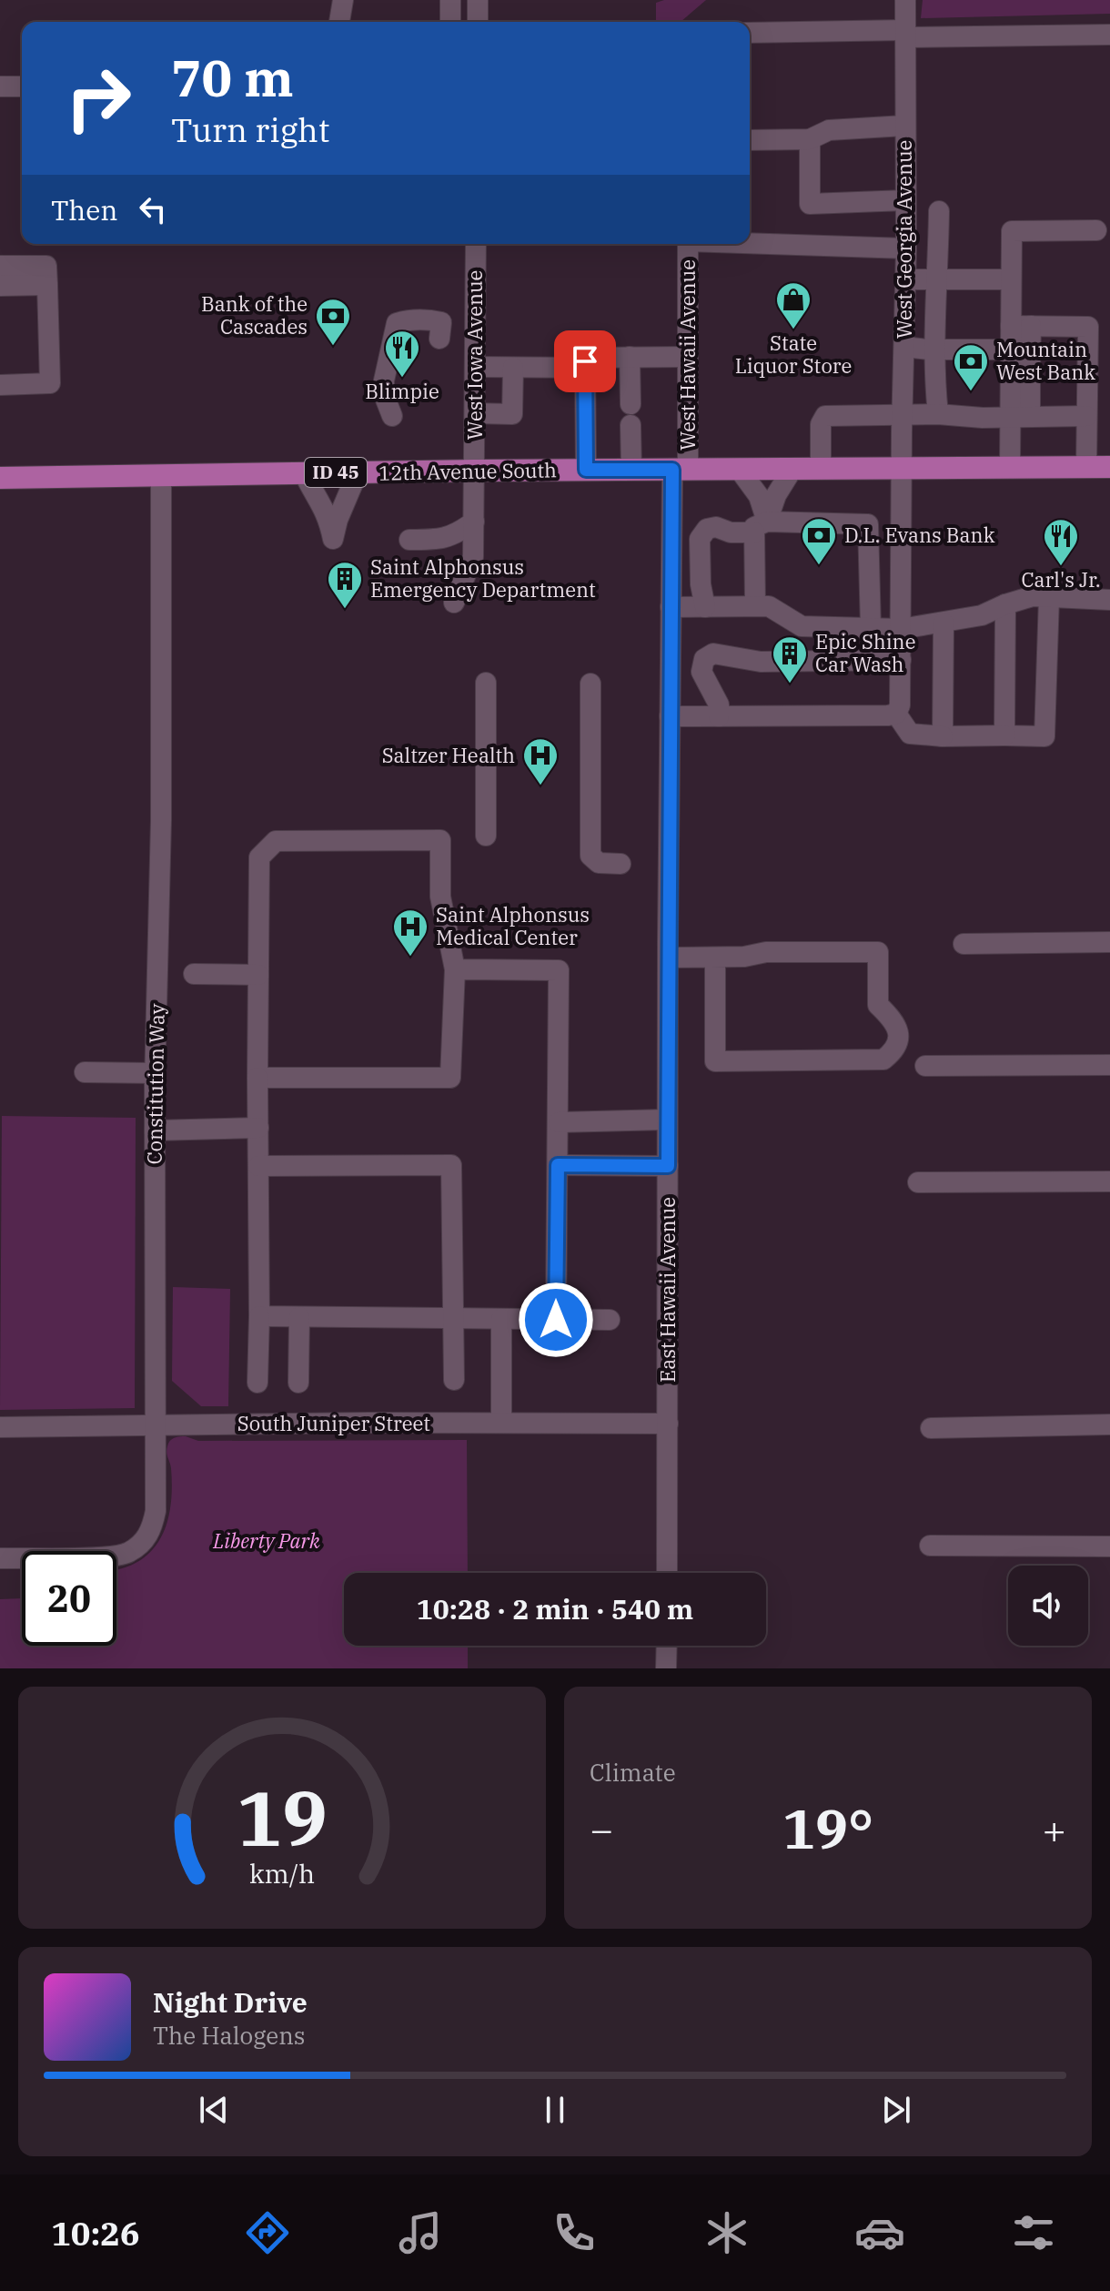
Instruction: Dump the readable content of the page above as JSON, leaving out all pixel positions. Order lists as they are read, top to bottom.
{
  "streets": {
    "main road": ["12th Avenue South", "ID 45"],
    "street": [
      "West Georgia Avenue",
      "West Iowa Avenue",
      "West Hawaii Avenue",
      "Constitution Way",
      "East Hawaii Avenue",
      "South Juniper Street"
    ]
  },
  "crossings": [
    ["West Georgia Avenue", "West Hawaii Avenue"],
    ["West Georgia Avenue", "12th Avenue South"],
    ["West Iowa Avenue", "12th Avenue South"],
    ["West Hawaii Avenue", "12th Avenue South"],
    ["West Hawaii Avenue", "East Hawaii Avenue"],
    ["12th Avenue South", "Constitution Way"],
    ["12th Avenue South", "East Hawaii Avenue"],
    ["Constitution Way", "South Juniper Street"],
    ["East Hawaii Avenue", "South Juniper Street"]
  ],
  "parks": ["Liberty Park"],
  "places": {
    "shop": ["State Liquor Store"],
    "bank": ["Bank of the Cascades", "Mountain West Bank", "D.L. Evans Bank"],
    "restaurant": ["Blimpie", "Carl's Jr."],
    "building": ["Saint Alphonsus Emergency Department", "Epic Shine Car Wash"],
    "hospital": ["Saltzer Health", "Saint Alphonsus Medical Center"]
  },
  "page": {
    "turn": ["70 m", "Turn right"],
    "then": "Then",
    "limit": "20",
    "trip": "10:28 · 2 min · 540 m",
    "tile": "Climate",
    "heat": ["−", "19°", "+"],
    "song": ["Night Drive", "The Halogens"],
    "tabs": "10:26",
    "gauge": ["19", "km/h"]
  }
}
